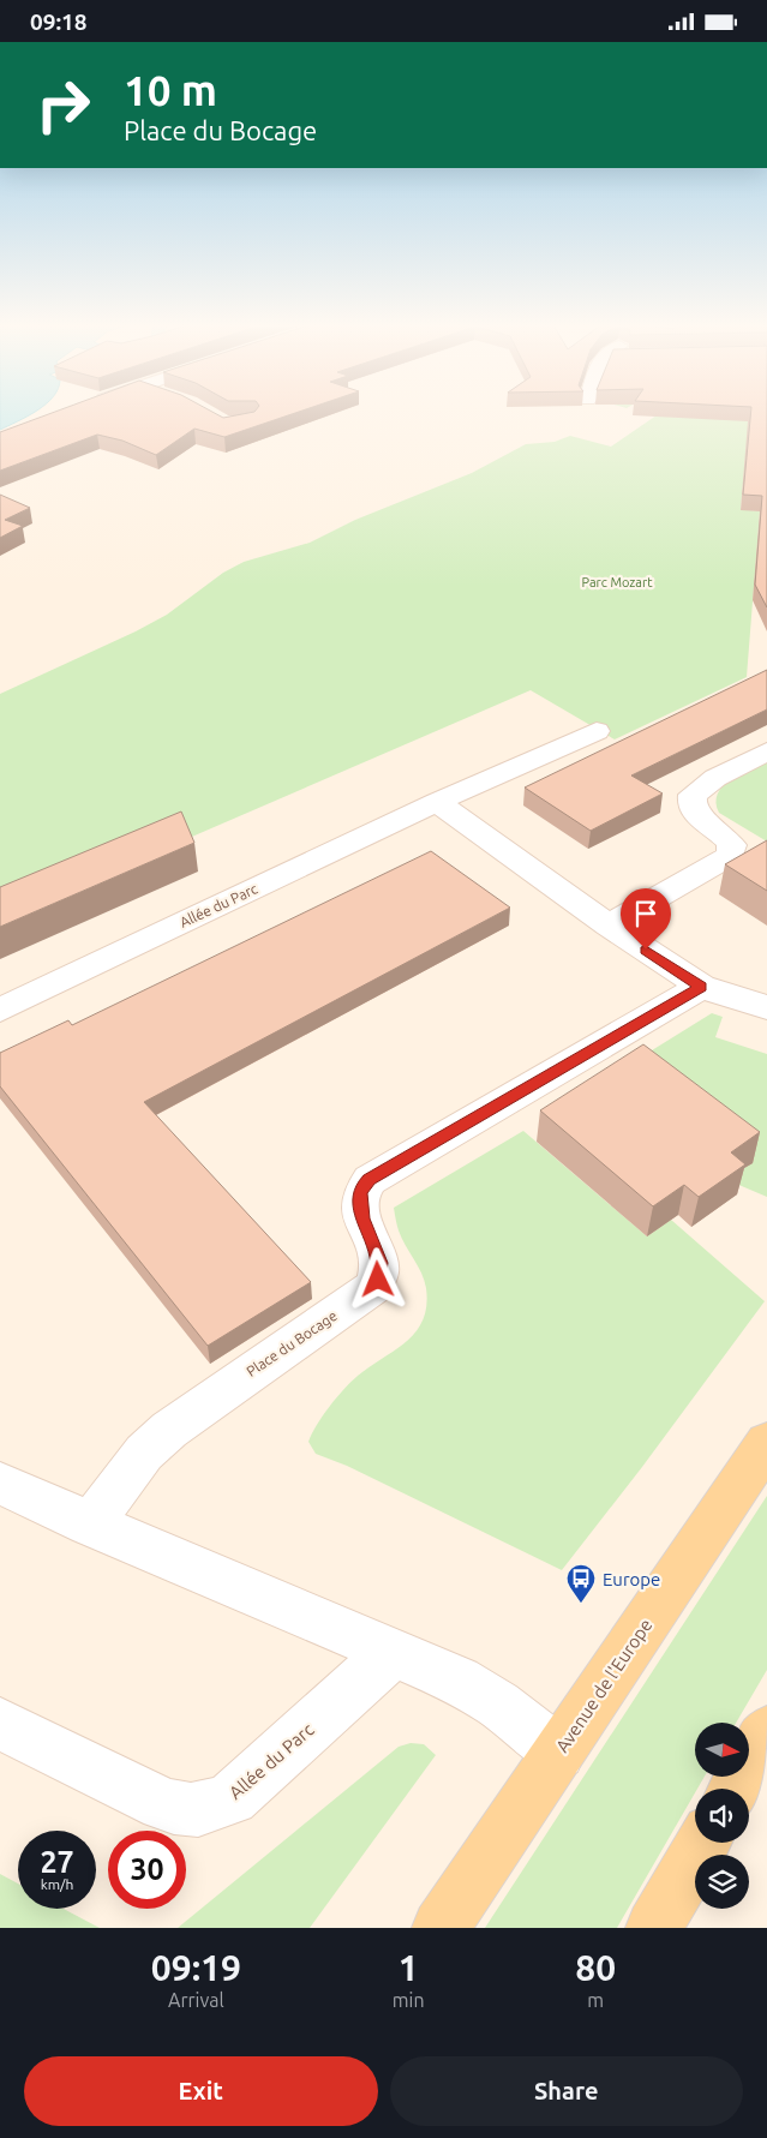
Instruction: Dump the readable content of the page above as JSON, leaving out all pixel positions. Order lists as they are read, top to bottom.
{
  "streets": {
    "main road": ["Avenue de l'Europe"],
    "street": ["Allée du Parc", "Place du Bocage"]
  },
  "parks": ["Parc Mozart"],
  "places": {
    "bus stop": ["Europe"]
  },
  "north": "right",
  "page": {
    "status": "09:18",
    "turn": ["10 m", "Place du Bocage"],
    "speed": "27 km/h",
    "limit": "30",
    "eta": [
      "09:19",
      "Arrival",
      "1",
      "min",
      "80",
      "m"
    ],
    "buttons": ["Exit", "Share"]
  }
}
